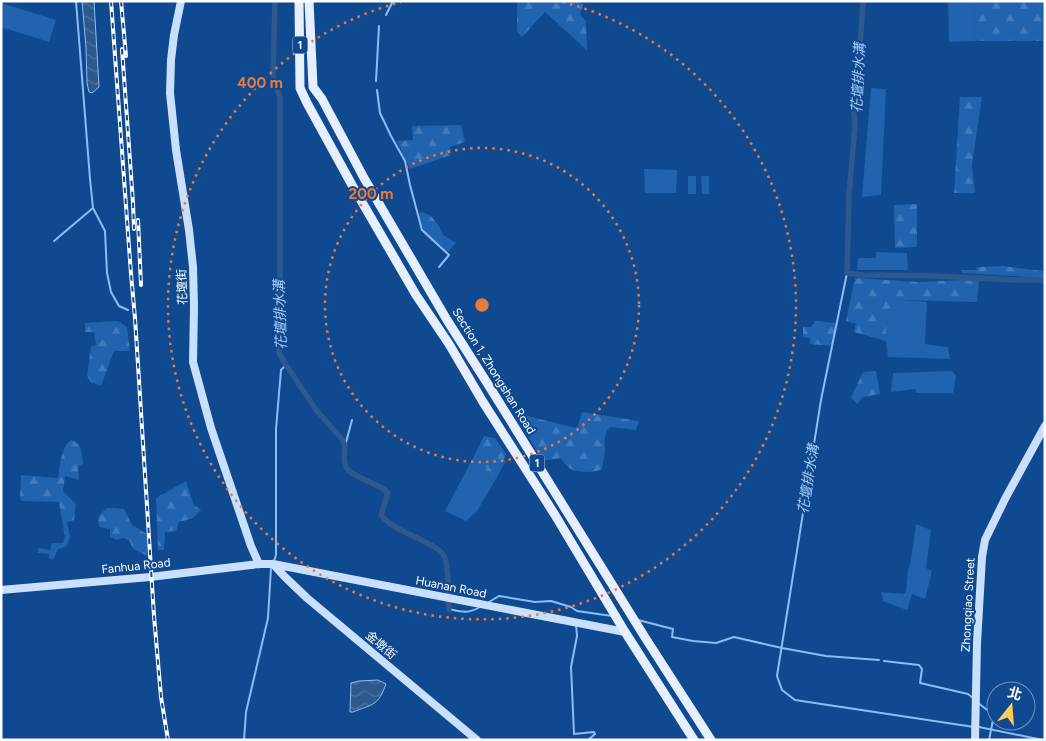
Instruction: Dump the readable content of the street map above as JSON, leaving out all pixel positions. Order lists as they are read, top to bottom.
{
  "streets": {
    "main road": ["1", "Section 1, Zhongshan Road"],
    "street": [
      "花壇街",
      "Fanhua Road",
      "Huanan Road",
      "Zhongqiao Street",
      "金墩街"
    ]
  },
  "crossings": [
    ["花壇街", "Fanhua Road"],
    ["Section 1, Zhongshan Road", "Huanan Road"],
    ["Fanhua Road", "Huanan Road"],
    ["Fanhua Road", "金墩街"],
    ["Huanan Road", "金墩街"]
  ],
  "water": ["花壇排水溝"],
  "north": "top",
  "rings": ["400 m", "200 m"]
}
